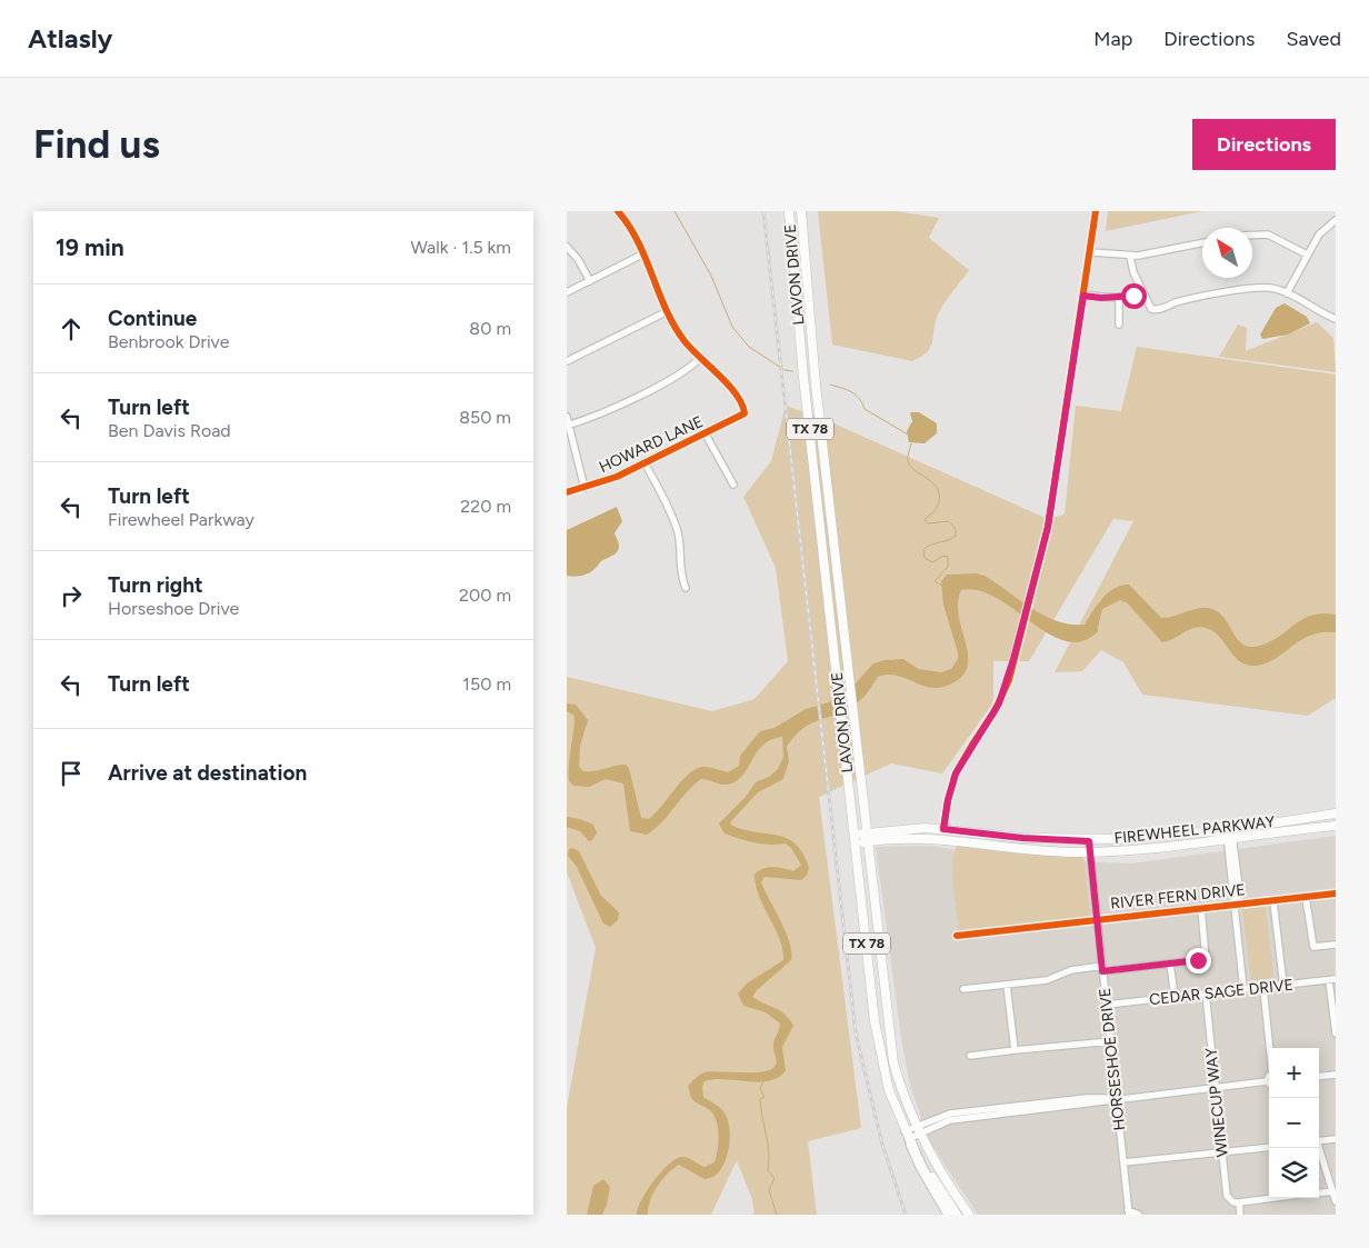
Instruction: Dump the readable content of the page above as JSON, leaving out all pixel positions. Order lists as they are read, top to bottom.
{
  "streets": {
    "main road": ["LAVON DRIVE", "TX 78", "FIREWHEEL PARKWAY"],
    "street": [
      "HOWARD LANE",
      "RIVER FERN DRIVE",
      "CEDAR SAGE DRIVE",
      "HORSESHOE DRIVE",
      "WINECUP WAY"
    ]
  },
  "crossings": [
    ["LAVON DRIVE", "FIREWHEEL PARKWAY"],
    ["FIREWHEEL PARKWAY", "HORSESHOE DRIVE"],
    ["RIVER FERN DRIVE", "HORSESHOE DRIVE"],
    ["CEDAR SAGE DRIVE", "HORSESHOE DRIVE"],
    ["CEDAR SAGE DRIVE", "WINECUP WAY"]
  ],
  "north": "top left",
  "page": {
    "header": "Atlasly",
    "nav": ["Map", "Directions", "Saved"],
    "buttons": "Directions",
    "title": "Find us",
    "heading": ["19 min", "Walk · 1.5 km"],
    "list": [
      ["Continue", "Benbrook Drive", "80 m"],
      ["Turn left", "Ben Davis Road", "850 m"],
      ["Turn left", "Firewheel Parkway", "220 m"],
      ["Turn right", "Horseshoe Drive", "200 m"],
      ["Turn left", "150 m"],
      "Arrive at destination"
    ],
    "map_buttons": ["+", "−"]
  }
}
